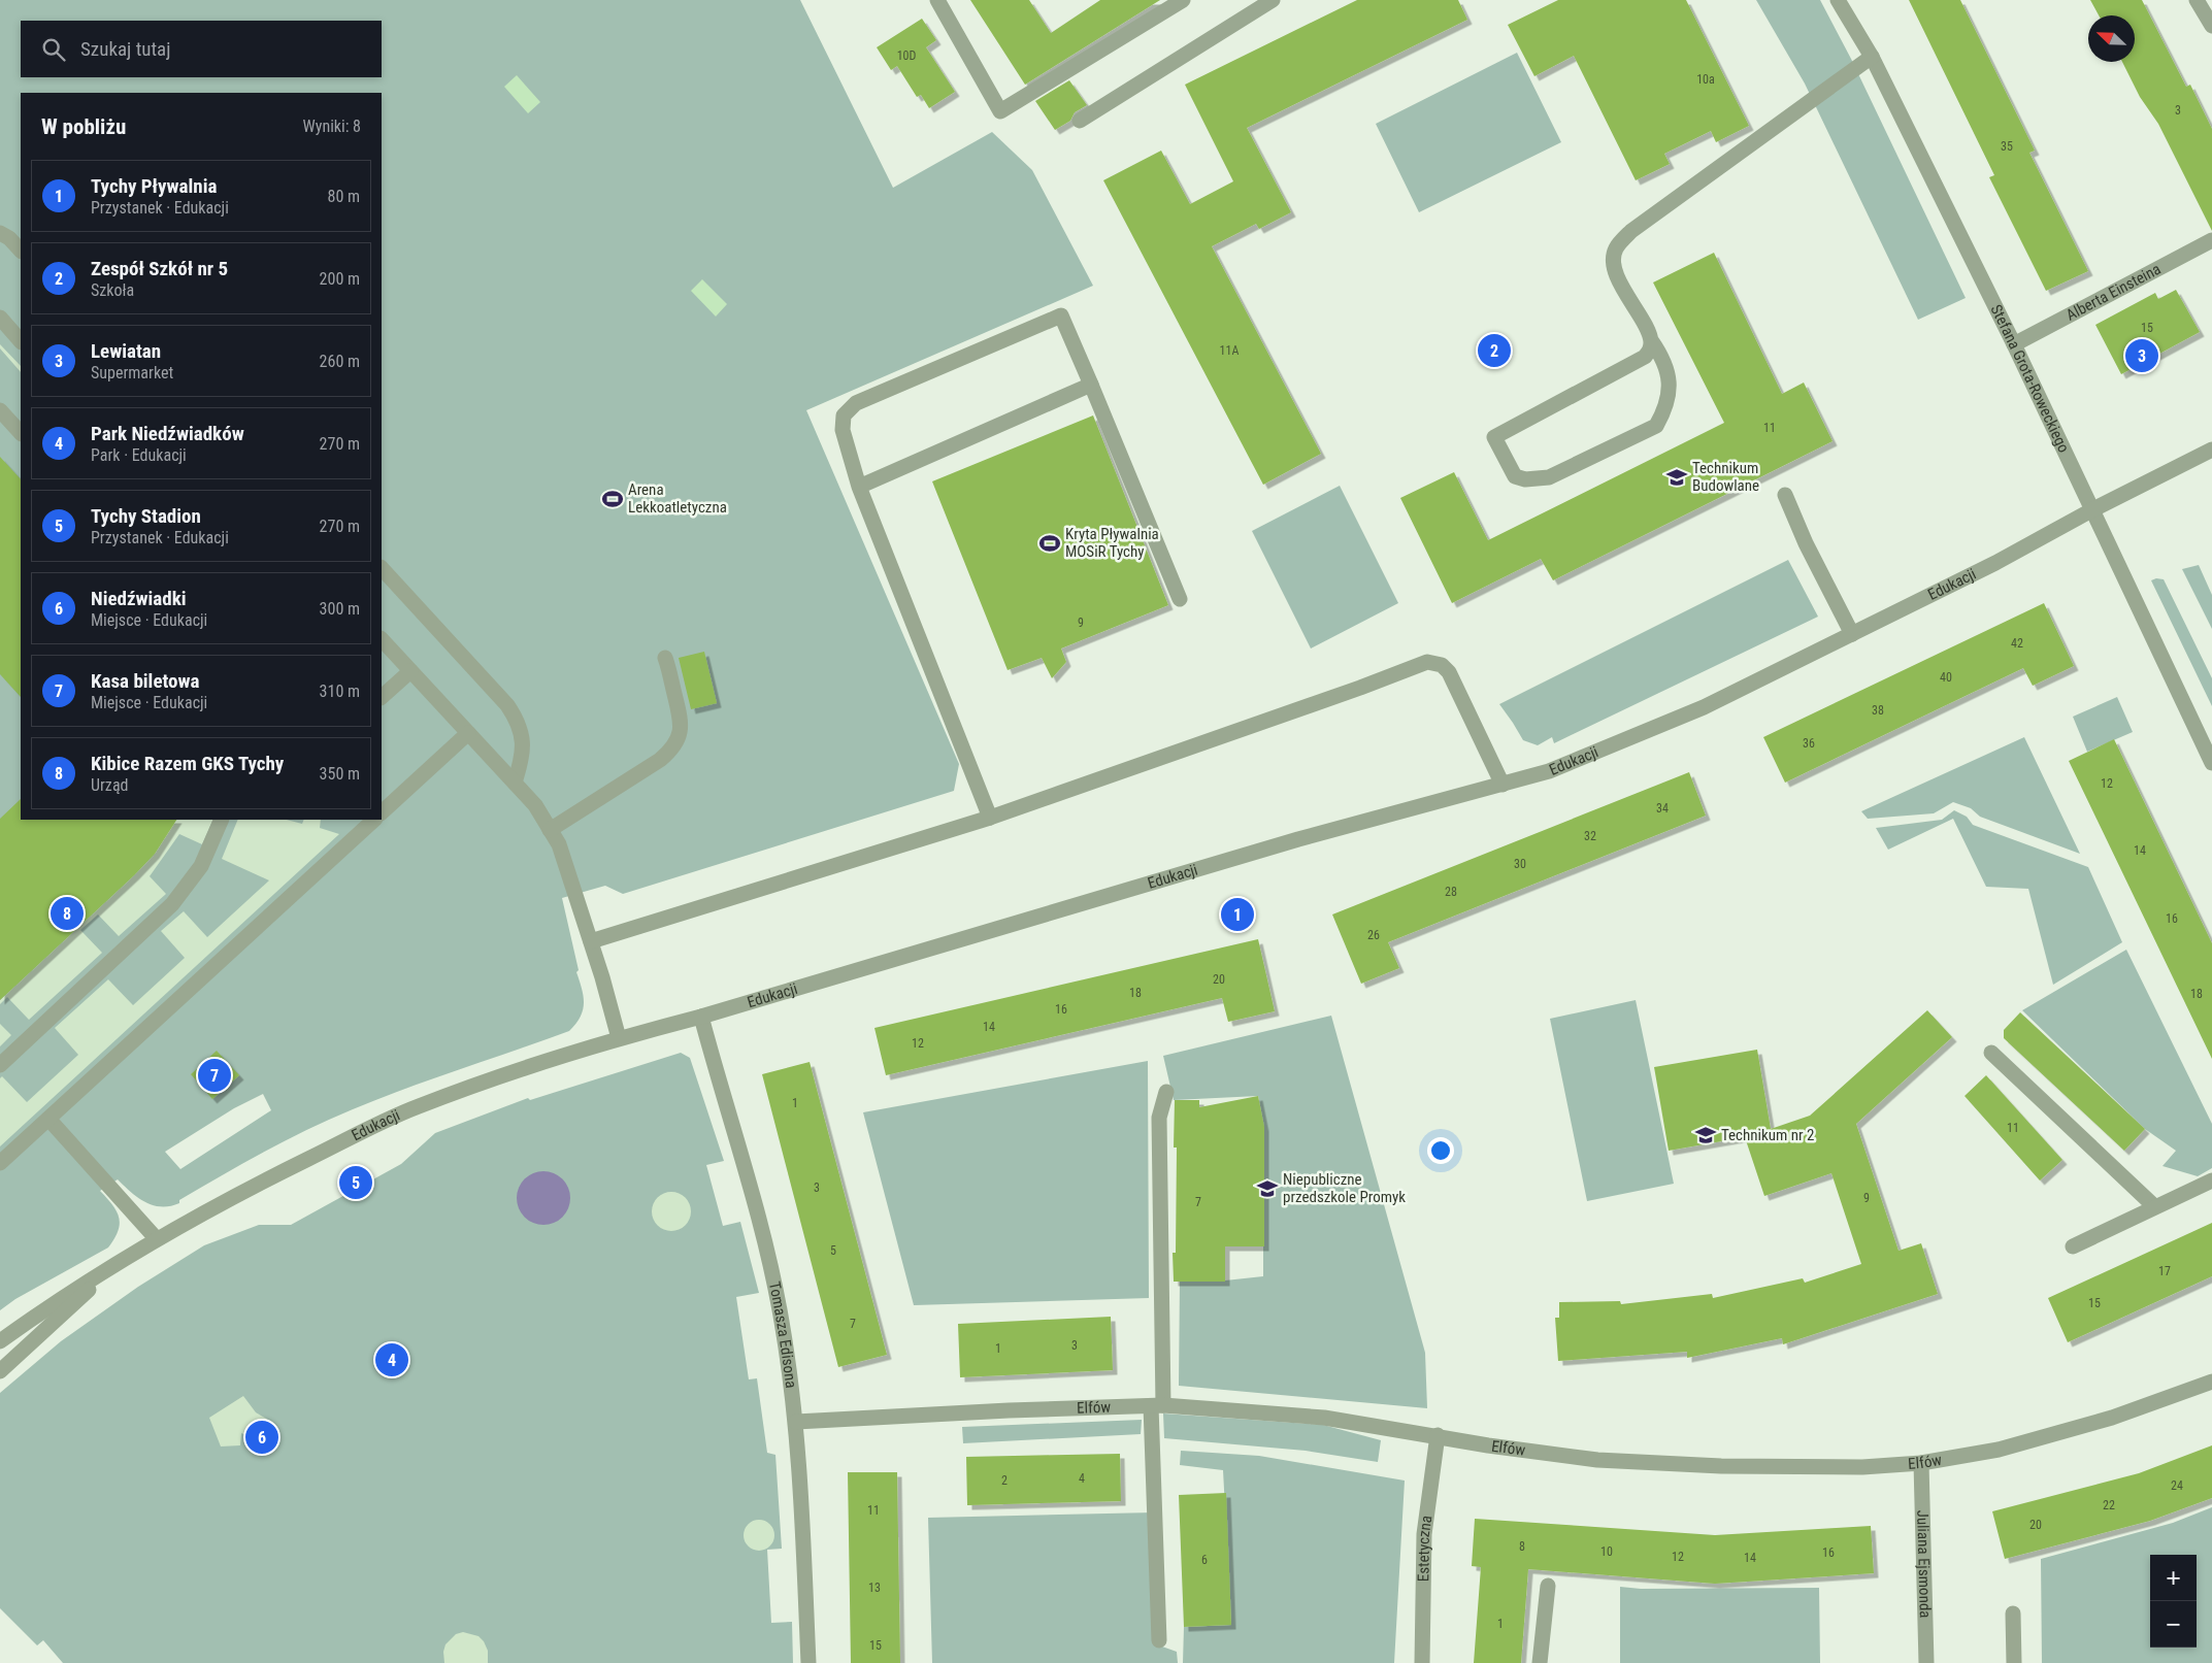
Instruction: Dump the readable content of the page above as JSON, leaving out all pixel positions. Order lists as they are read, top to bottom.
{
  "streets": {
    "street": [
      "Alberta Einsteina",
      "Stefana Grota-Roweckiego",
      "Edukacji",
      "Tomasza Edisona",
      "Elfów",
      "Estetyczna",
      "Juliana Ejsmonda"
    ]
  },
  "crossings": [
    ["Alberta Einsteina", "Stefana Grota-Roweckiego"],
    ["Stefana Grota-Roweckiego", "Edukacji"],
    ["Edukacji", "Tomasza Edisona"],
    ["Tomasza Edisona", "Elfów"],
    ["Elfów", "Estetyczna"],
    ["Elfów", "Juliana Ejsmonda"]
  ],
  "places": {
    "school or university": ["Technikum Budowlane", "Technikum nr 2", "Niepubliczne przedszkole Promyk"],
    "sports": ["Arena Lekkoatletyczna", "Kryta Pływalnia MOSiR Tychy"]
  },
  "house_numbers": [
    "10D",
    "10a",
    "3",
    "35",
    "15",
    "11A",
    "11",
    "9",
    "42",
    "40",
    "38",
    "36",
    "12",
    "34",
    "32",
    "14",
    "30",
    "28",
    "16",
    "26",
    "20",
    "18",
    "18",
    "16",
    "14",
    "12",
    "1",
    "11",
    "3",
    "9",
    "7",
    "5",
    "17",
    "15",
    "7",
    "3",
    "1",
    "4",
    "2",
    "24",
    "22",
    "11",
    "20",
    "8",
    "10",
    "16",
    "12",
    "14",
    "6",
    "13",
    "1",
    "15"
  ],
  "north": "top left",
  "page": {
    "search": "Szukaj tutaj",
    "heading": ["W pobliżu", "Wyniki: 8"],
    "list": [
      {
        "mark": "1",
        "name": "Tychy Pływalnia",
        "note": "Przystanek · Edukacji",
        "value": "80 m"
      },
      {
        "mark": "2",
        "name": "Zespół Szkół nr 5",
        "note": "Szkoła",
        "value": "200 m"
      },
      {
        "mark": "3",
        "name": "Lewiatan",
        "note": "Supermarket",
        "value": "260 m"
      },
      {
        "mark": "4",
        "name": "Park Niedźwiadków",
        "note": "Park · Edukacji",
        "value": "270 m"
      },
      {
        "mark": "5",
        "name": "Tychy Stadion",
        "note": "Przystanek · Edukacji",
        "value": "270 m"
      },
      {
        "mark": "6",
        "name": "Niedźwiadki",
        "note": "Miejsce · Edukacji",
        "value": "300 m"
      },
      {
        "mark": "7",
        "name": "Kasa biletowa",
        "note": "Miejsce · Edukacji",
        "value": "310 m"
      },
      {
        "mark": "8",
        "name": "Kibice Razem GKS Tychy",
        "note": "Urząd",
        "value": "350 m"
      }
    ],
    "pins": [
      "2",
      "3",
      "8",
      "1",
      "7",
      "5",
      "4",
      "6"
    ],
    "map_buttons": ["+", "−"]
  }
}
